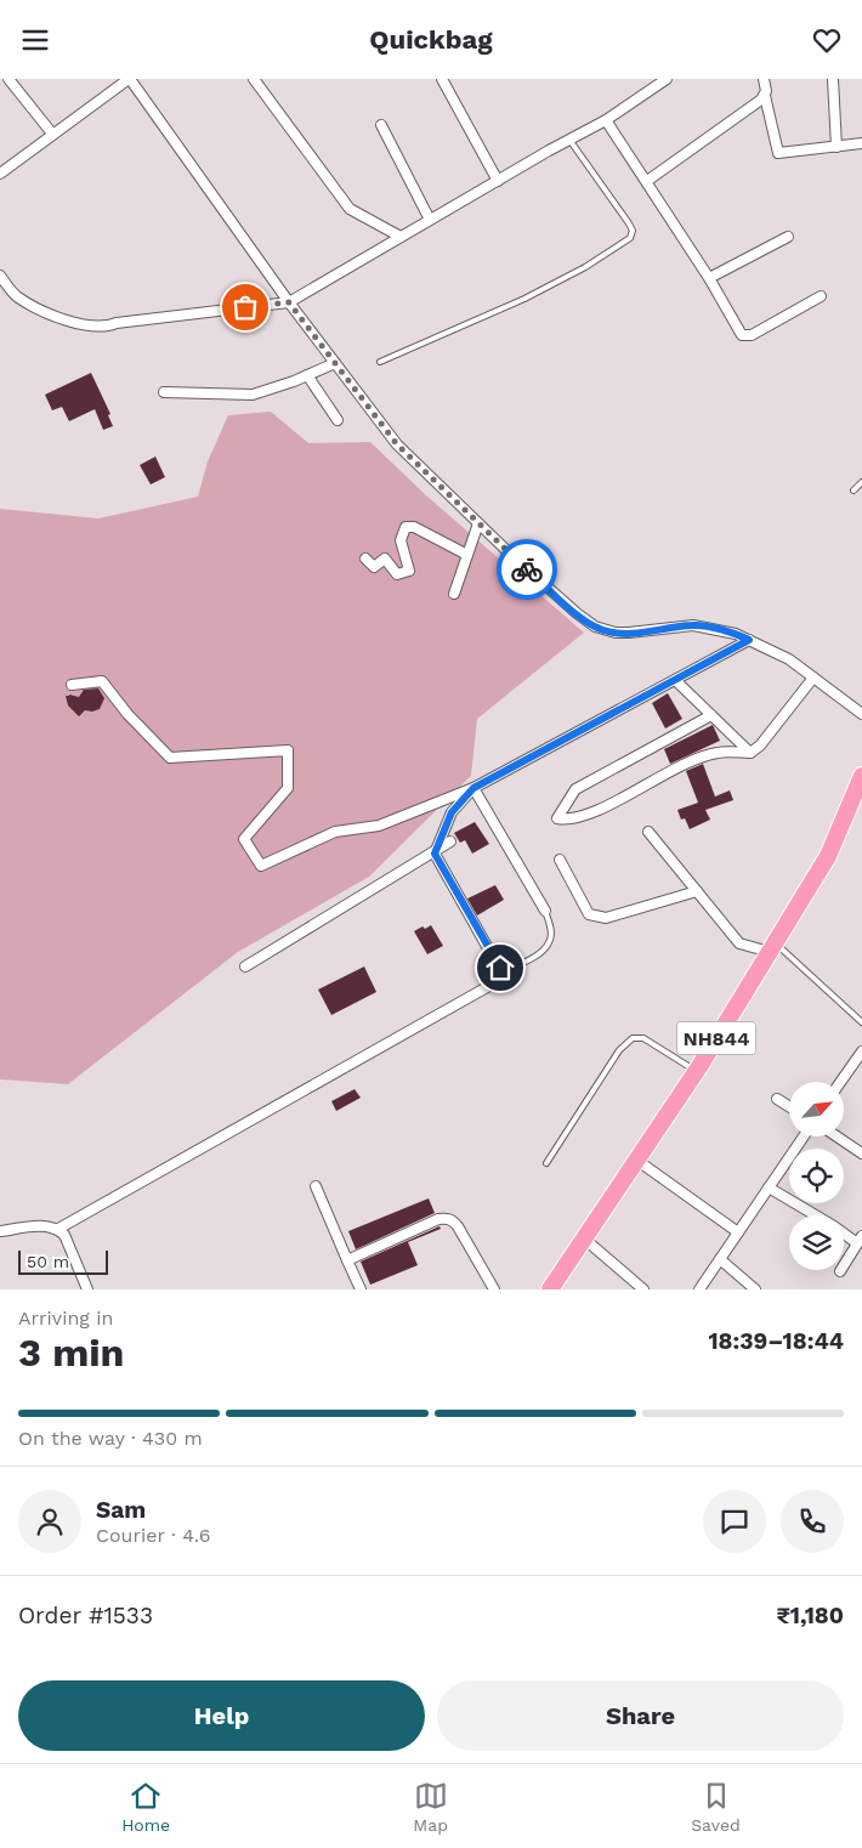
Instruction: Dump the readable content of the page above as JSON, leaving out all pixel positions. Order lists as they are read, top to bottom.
{
  "streets": {
    "highway": ["NH844"]
  },
  "scale_bar": "50 m",
  "north": "top right",
  "page": {
    "header": "Quickbag",
    "scale": "50 m",
    "heading": ["3 min", "Arriving in", "18:39–18:44"],
    "panel": [
      "Sam",
      "Courier · 4.6",
      "Order #1533",
      "₹1,180"
    ],
    "bar": "On the way · 430 m",
    "buttons": ["Help", "Share"],
    "tabs": ["Home", "Map", "Saved"]
  }
}
